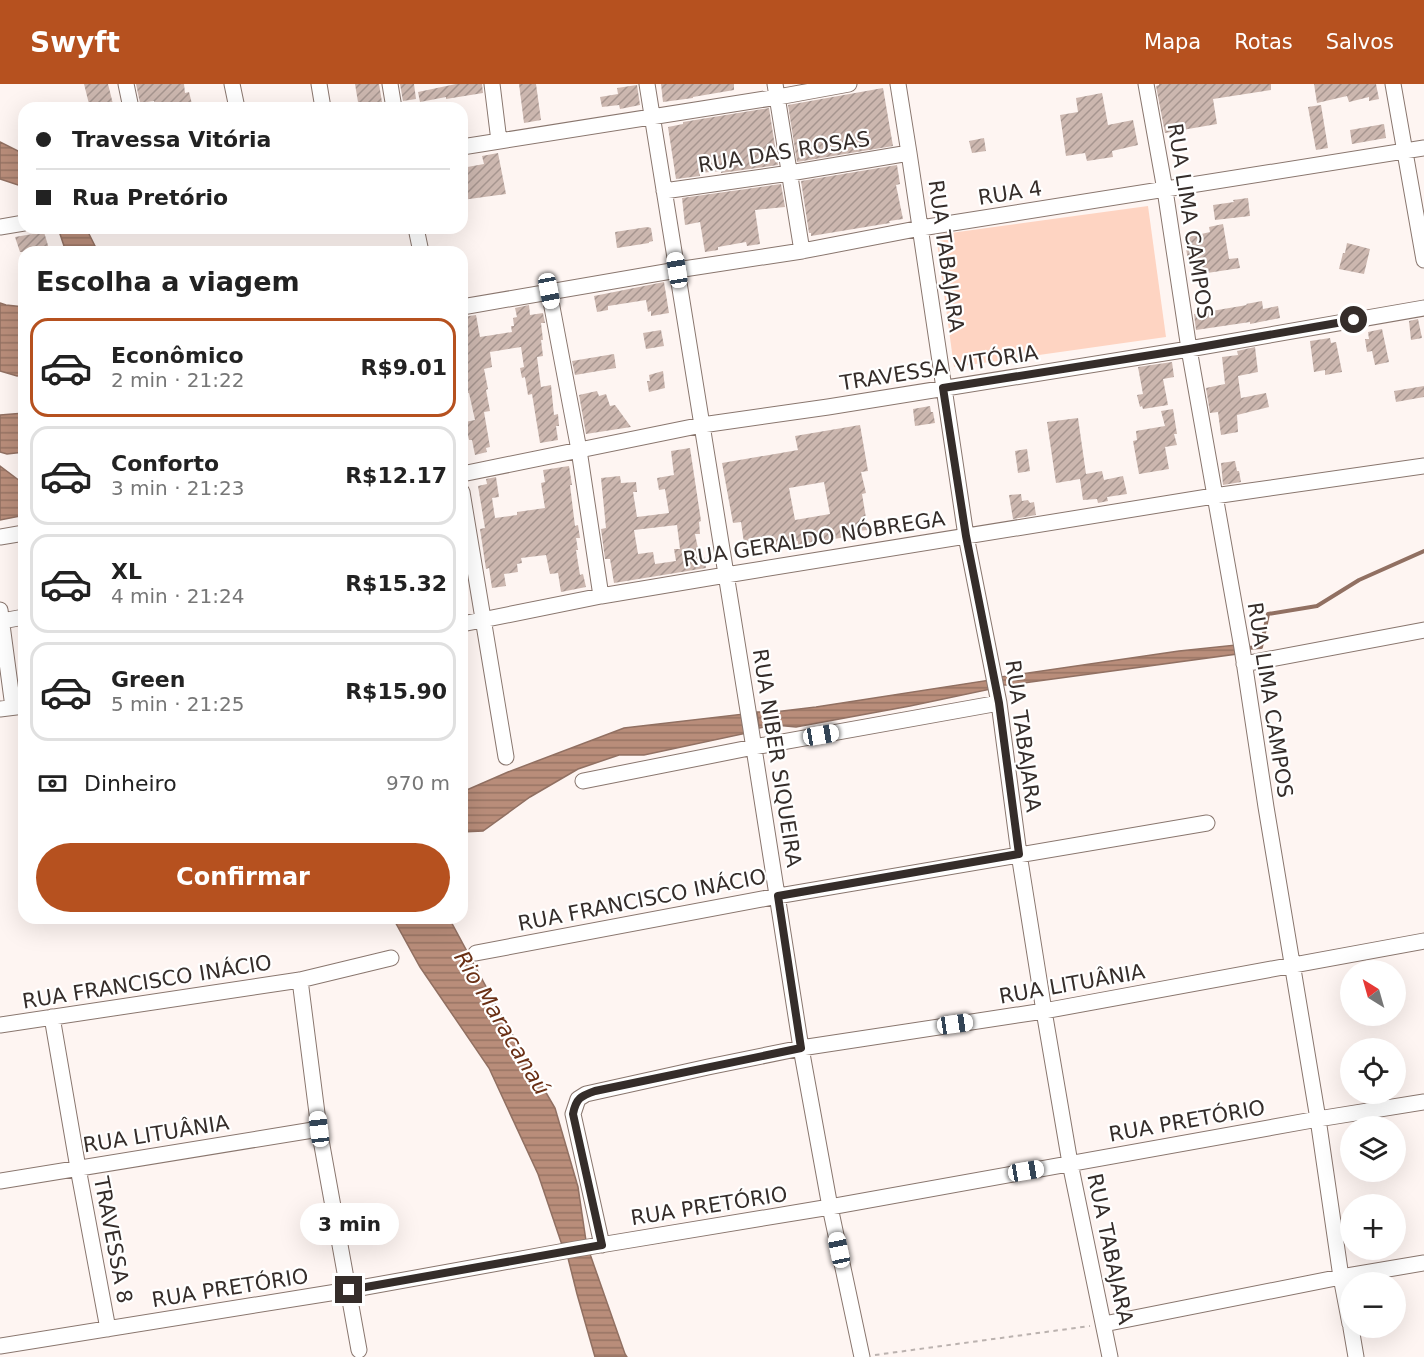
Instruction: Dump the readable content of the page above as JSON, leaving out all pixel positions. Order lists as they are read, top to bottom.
{
  "streets": {
    "street": [
      "RUA DAS ROSAS",
      "RUA 4",
      "RUA LIMA CAMPOS",
      "RUA TABAJARA",
      "TRAVESSA VITÓRIA",
      "RUA GERALDO NÓBREGA",
      "RUA NIBER SIQUEIRA",
      "RUA FRANCISCO INÁCIO",
      "RUA LITUÂNIA",
      "RUA PRETÓRIO",
      "TRAVESSA 8"
    ]
  },
  "crossings": [
    ["RUA DAS ROSAS", "RUA TABAJARA"],
    ["RUA DAS ROSAS", "RUA NIBER SIQUEIRA"],
    ["RUA 4", "RUA LIMA CAMPOS"],
    ["RUA 4", "RUA TABAJARA"],
    ["RUA 4", "RUA NIBER SIQUEIRA"],
    ["RUA LIMA CAMPOS", "TRAVESSA VITÓRIA"],
    ["RUA LIMA CAMPOS", "RUA GERALDO NÓBREGA"],
    ["RUA LIMA CAMPOS", "RUA LITUÂNIA"],
    ["RUA LIMA CAMPOS", "RUA PRETÓRIO"],
    ["RUA TABAJARA", "TRAVESSA VITÓRIA"],
    ["RUA TABAJARA", "RUA GERALDO NÓBREGA"],
    ["RUA TABAJARA", "RUA FRANCISCO INÁCIO"],
    ["RUA TABAJARA", "RUA LITUÂNIA"],
    ["RUA TABAJARA", "RUA PRETÓRIO"],
    ["TRAVESSA VITÓRIA", "RUA NIBER SIQUEIRA"],
    ["RUA GERALDO NÓBREGA", "RUA NIBER SIQUEIRA"],
    ["RUA NIBER SIQUEIRA", "RUA FRANCISCO INÁCIO"],
    ["RUA NIBER SIQUEIRA", "RUA LITUÂNIA"],
    ["RUA NIBER SIQUEIRA", "RUA PRETÓRIO"],
    ["RUA FRANCISCO INÁCIO", "TRAVESSA 8"],
    ["RUA LITUÂNIA", "RUA PRETÓRIO"],
    ["RUA LITUÂNIA", "TRAVESSA 8"],
    ["RUA PRETÓRIO", "TRAVESSA 8"]
  ],
  "water": ["Rio Maracanaú"],
  "north": "top left",
  "page": {
    "header": "Swyft",
    "nav": ["Mapa", "Rotas", "Salvos"],
    "banner": ["Travessa Vitória", "Rua Pretório"],
    "heading": "Escolha a viagem",
    "list": [
      {
        "name": "Econômico",
        "note": "2 min · 21:22",
        "value": "R$9.01"
      },
      {
        "name": "Conforto",
        "note": "3 min · 21:23",
        "value": "R$12.17"
      },
      {
        "name": "XL",
        "note": "4 min · 21:24",
        "value": "R$15.32"
      },
      {
        "name": "Green",
        "note": "5 min · 21:25",
        "value": "R$15.90"
      }
    ],
    "pay": ["Dinheiro", "970 m"],
    "buttons": "Confirmar",
    "map_buttons": ["+", "−"],
    "bubble": "3 min"
  }
}
